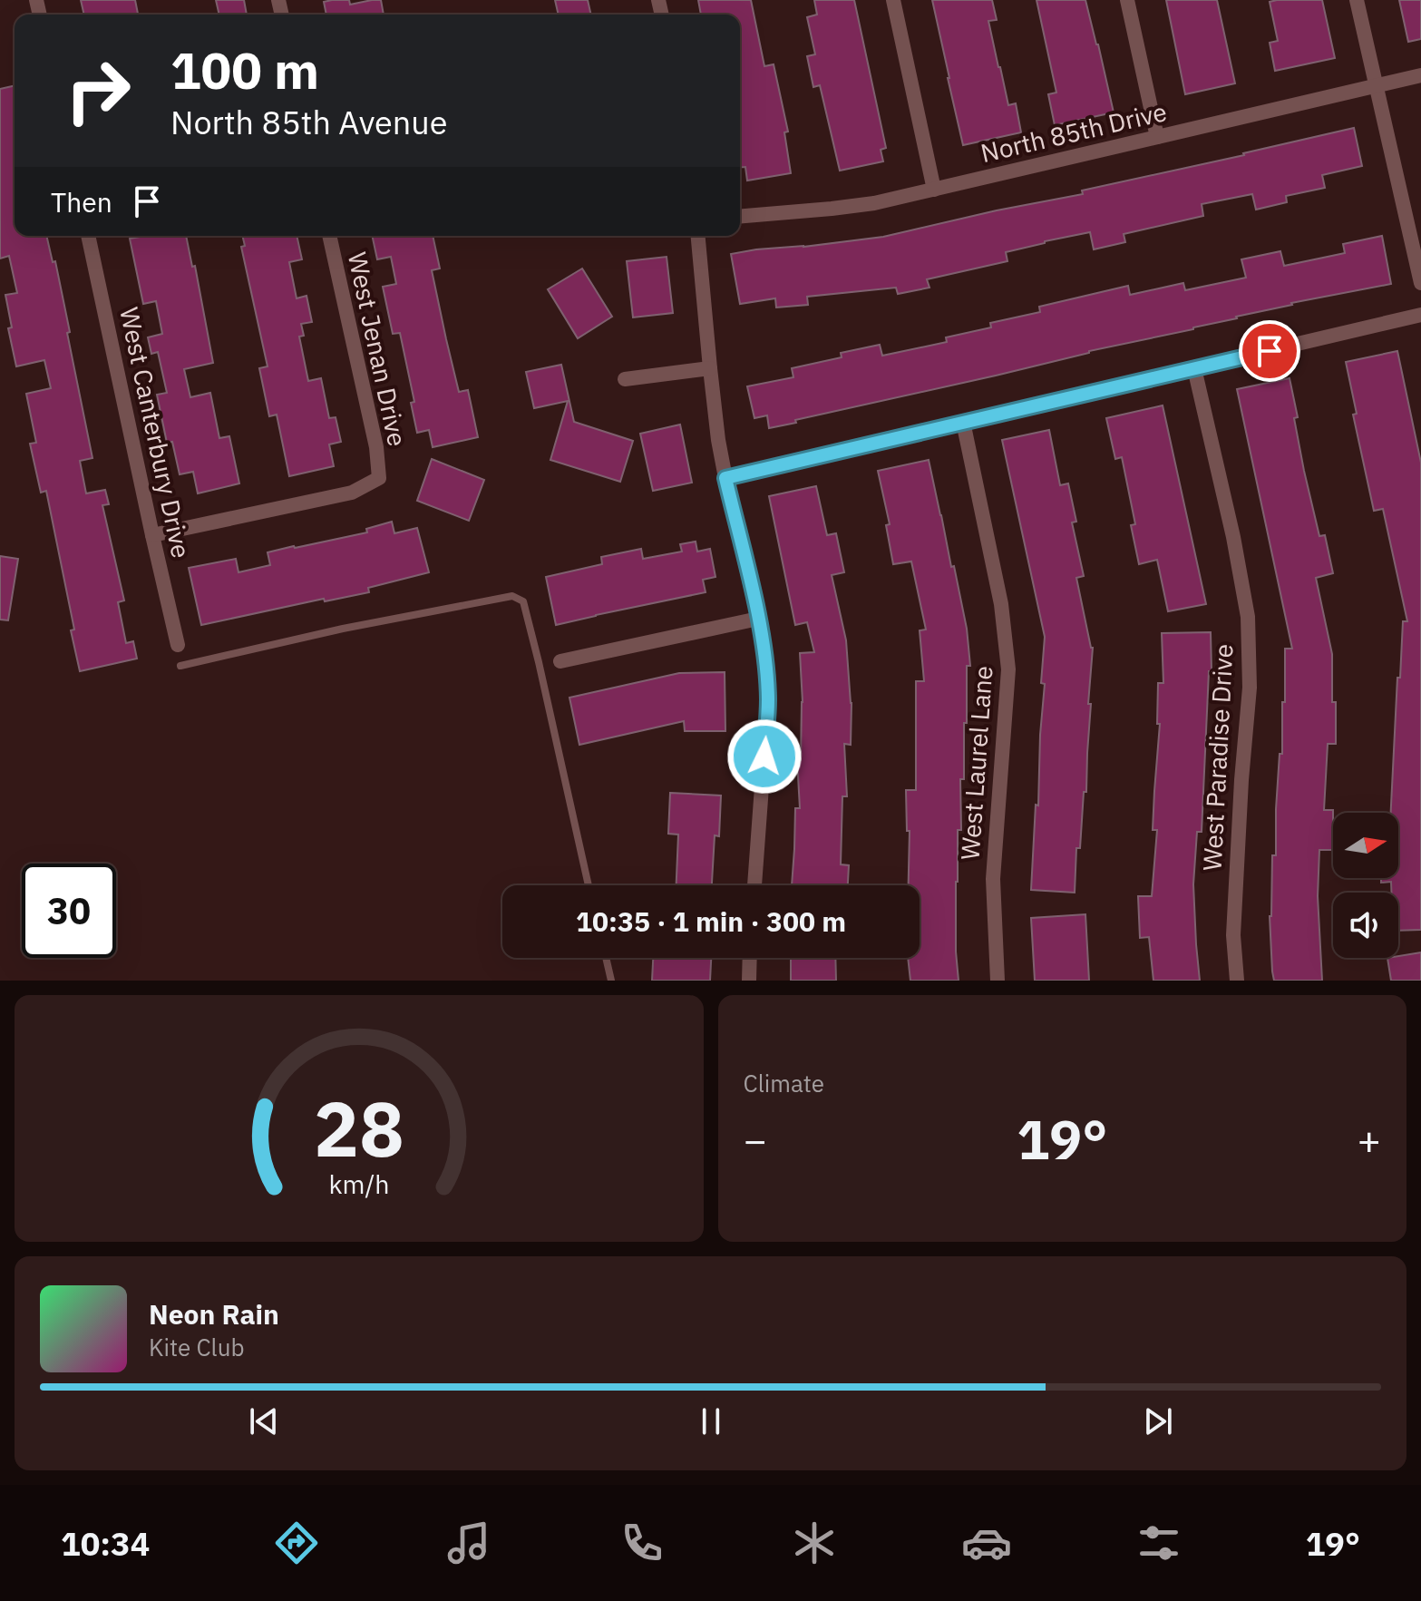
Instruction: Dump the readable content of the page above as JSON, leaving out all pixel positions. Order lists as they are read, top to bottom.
{
  "streets": {
    "street": [
      "North 85th Drive",
      "West Jenan Drive",
      "West Canterbury Drive",
      "West Paradise Drive",
      "West Laurel Lane"
    ]
  },
  "crossings": [
    ["West Jenan Drive", "West Canterbury Drive"]
  ],
  "north": "right",
  "page": {
    "turn": ["100 m", "North 85th Avenue"],
    "then": "Then",
    "limit": "30",
    "trip": "10:35 · 1 min · 300 m",
    "tile": "Climate",
    "heat": ["−", "19°", "+"],
    "song": ["Neon Rain", "Kite Club"],
    "tabs": ["10:34", "19°"],
    "gauge": ["28", "km/h"]
  }
}
